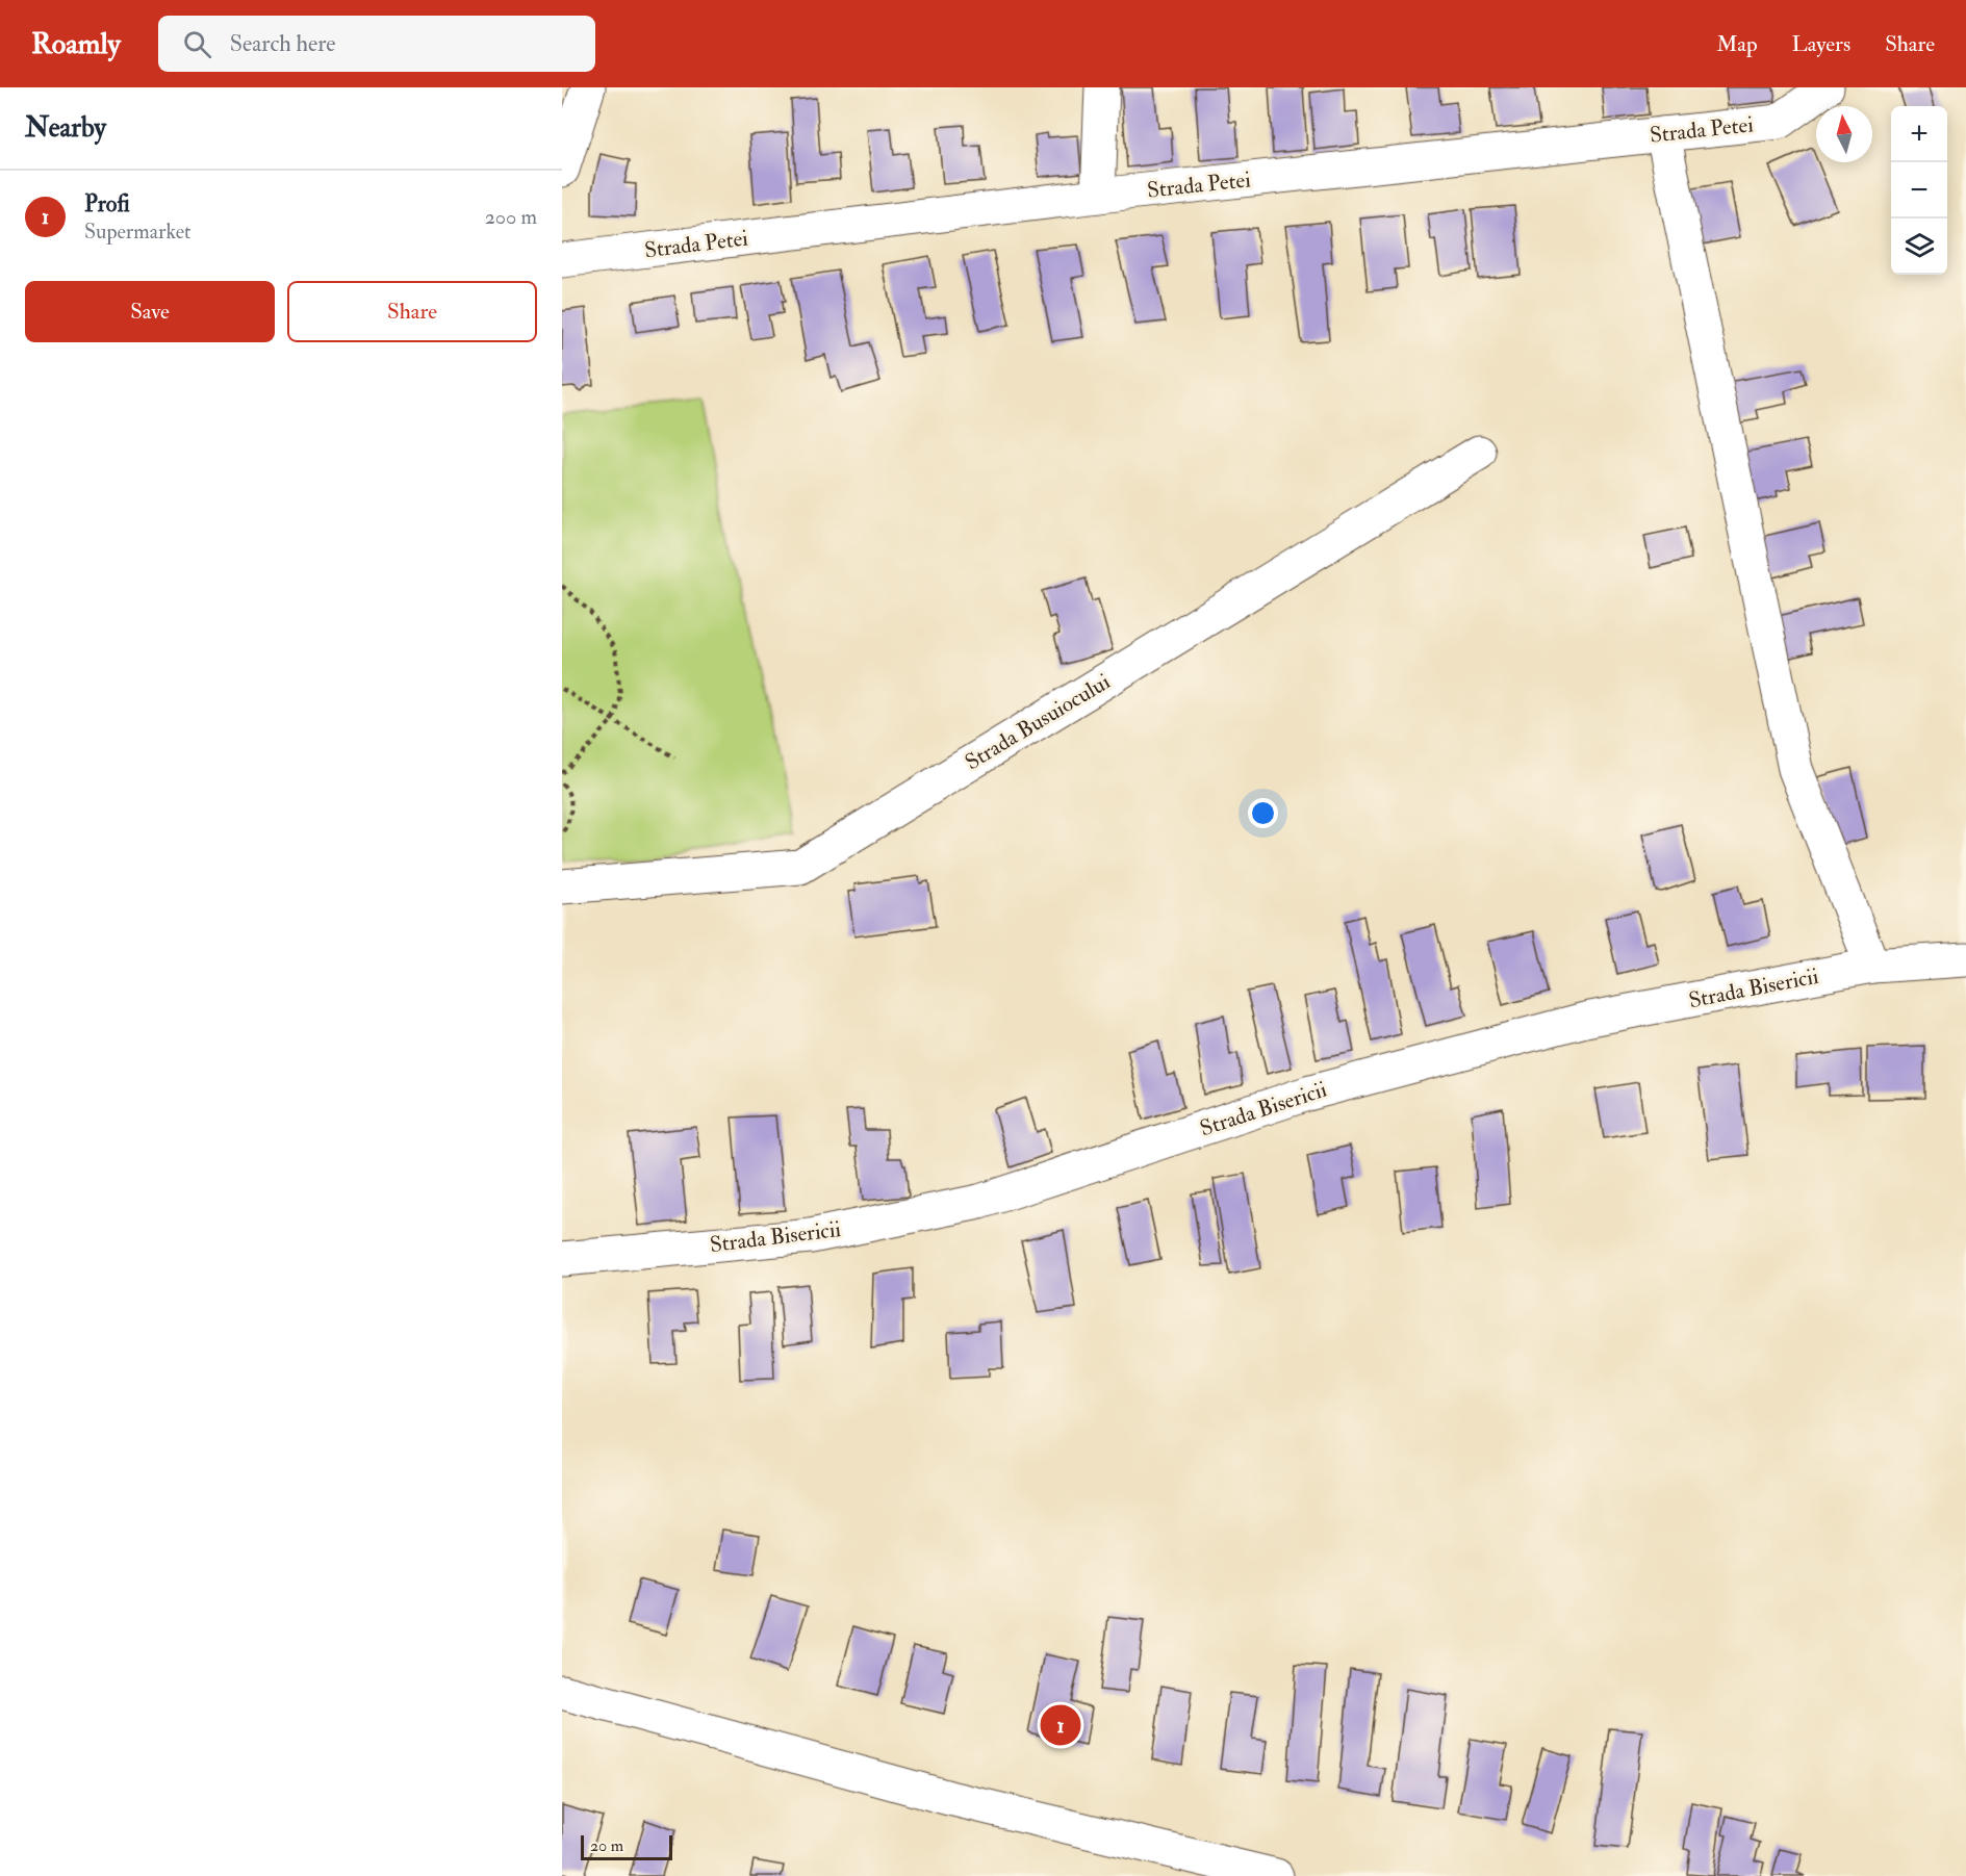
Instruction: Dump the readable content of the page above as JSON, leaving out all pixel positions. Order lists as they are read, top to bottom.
{
  "streets": {
    "street": ["Strada Petei", "Strada Busuiocului", "Strada Bisericii"]
  },
  "scale_bar": "20 m",
  "north": "top",
  "page": {
    "header": "Roamly",
    "search": "Search here",
    "nav": ["Map", "Layers", "Share"],
    "heading": "Nearby",
    "map_buttons": ["+", "−"],
    "list": [
      {
        "mark": "1",
        "name": "Profi",
        "note": "Supermarket",
        "value": "200 m"
      }
    ],
    "buttons": ["Save", "Share"],
    "pins": "1",
    "scale": "20 m"
  }
}
